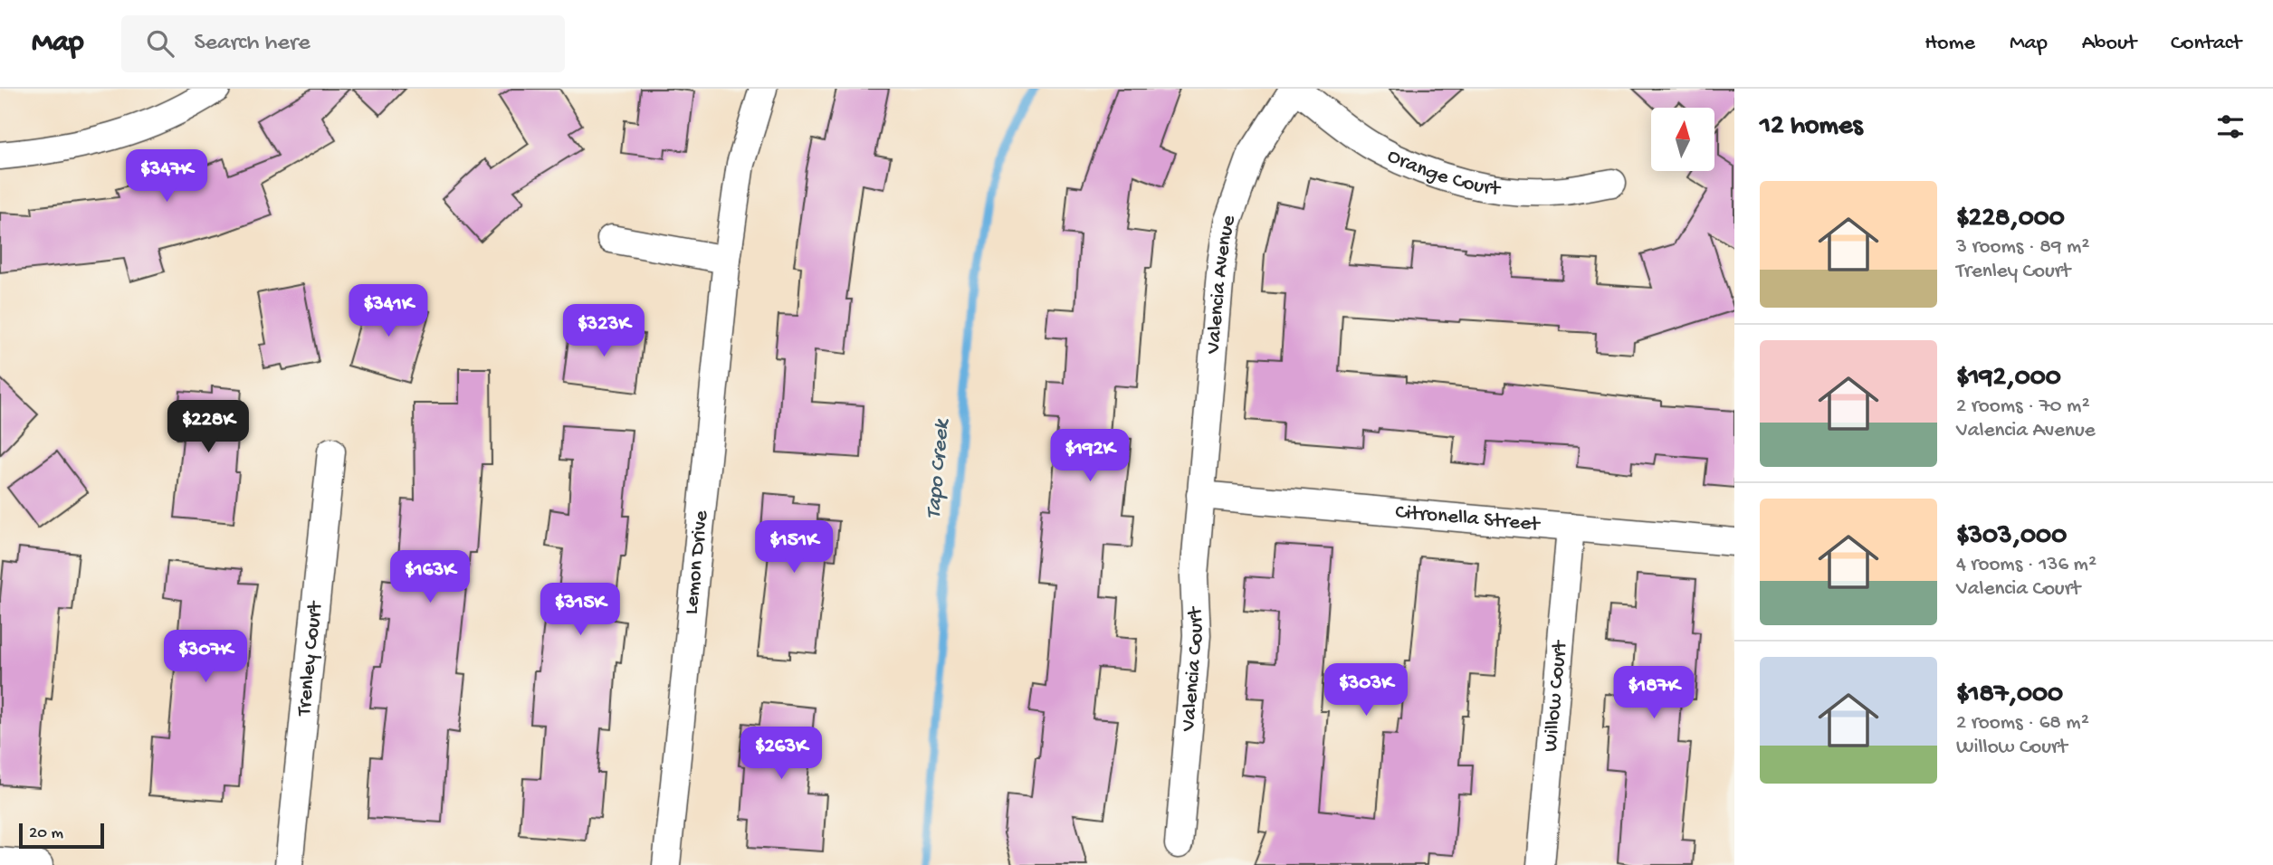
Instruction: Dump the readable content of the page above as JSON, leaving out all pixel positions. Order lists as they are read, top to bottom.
{
  "streets": {
    "street": [
      "Orange Court",
      "Valencia Avenue",
      "Citronella Street",
      "Lemon Drive",
      "Trenley Court",
      "Valencia Court",
      "Willow Court"
    ]
  },
  "crossings": [
    ["Orange Court", "Valencia Avenue"],
    ["Valencia Avenue", "Citronella Street"],
    ["Valencia Avenue", "Valencia Court"],
    ["Citronella Street", "Valencia Court"],
    ["Citronella Street", "Willow Court"]
  ],
  "water": ["Tapo Creek"],
  "scale_bar": "20 m",
  "north": "top",
  "page": {
    "header": "Map",
    "search": "Search here",
    "nav": [
      "Home",
      "Map",
      "About",
      "Contact"
    ],
    "heading": "12 homes",
    "price": [
      "$347K",
      "$341K",
      "$323K",
      "$228K",
      "$192K",
      "$151K",
      "$163K",
      "$315K",
      "$307K",
      "$303K",
      "$187K",
      "$263K"
    ],
    "list": [
      {
        "name": "$228,000",
        "note": "3 rooms · 89 m² · Trenley Court"
      },
      {
        "name": "$192,000",
        "note": "2 rooms · 70 m² · Valencia Avenue"
      },
      {
        "name": "$303,000",
        "note": "4 rooms · 136 m² · Valencia Court"
      },
      {
        "name": "$187,000",
        "note": "2 rooms · 68 m² · Willow Court"
      }
    ],
    "scale": "20 m"
  }
}
